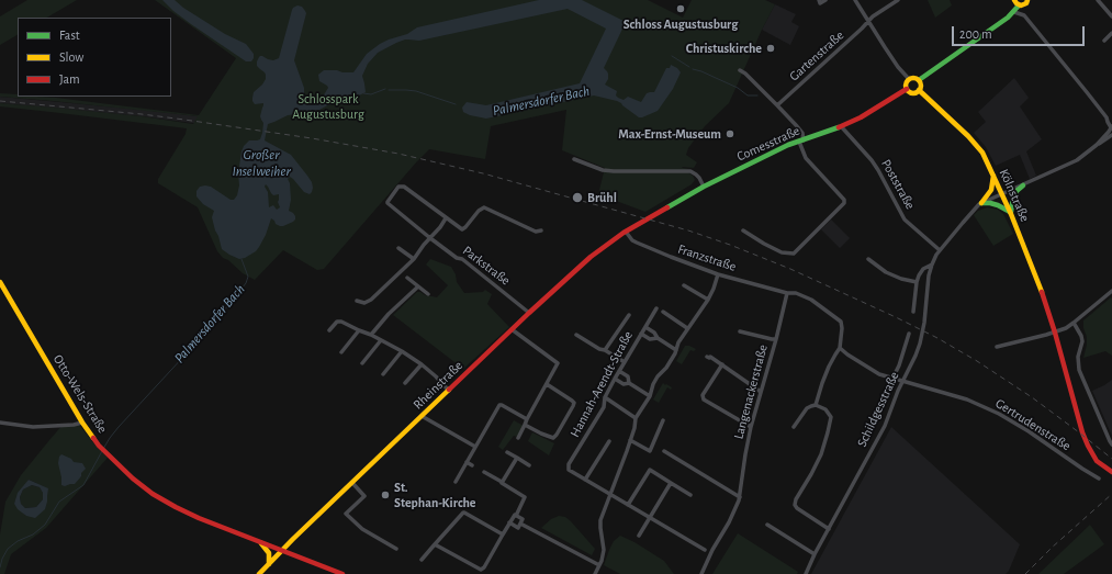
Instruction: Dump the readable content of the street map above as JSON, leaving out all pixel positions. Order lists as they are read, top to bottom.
{
  "streets": {
    "main road": [
      "Comesstraße",
      "Kölnstraße",
      "Rheinstraße",
      "Otto-Wels-Straße"
    ],
    "street": [
      "Gartenstraße",
      "Poststraße",
      "Franzstraße",
      "Parkstraße",
      "Hannah-Arendt-Straße",
      "Langenackerstraße",
      "Schildgesstraße",
      "Gertrudenstraße"
    ]
  },
  "crossings": [
    ["Comesstraße", "Poststraße"],
    ["Comesstraße", "Kölnstraße"],
    ["Comesstraße", "Rheinstraße"],
    ["Poststraße", "Schildgesstraße"],
    ["Kölnstraße", "Schildgesstraße"],
    ["Franzstraße", "Rheinstraße"],
    ["Franzstraße", "Langenackerstraße"],
    ["Franzstraße", "Gertrudenstraße"],
    ["Parkstraße", "Rheinstraße"],
    ["Rheinstraße", "Otto-Wels-Straße"],
    ["Schildgesstraße", "Gertrudenstraße"]
  ],
  "water": ["Palmersdorfer Bach", "Großer Inselweiher"],
  "parks": ["Schlosspark Augustusburg"],
  "places": [
    "Schloss Augustusburg",
    "Christuskirche",
    "Max-Ernst-Museum",
    "Brühl",
    "St. Stephan-Kirche"
  ],
  "legend": ["Fast", "Slow", "Jam"],
  "scale_bar": "200 m"
}
